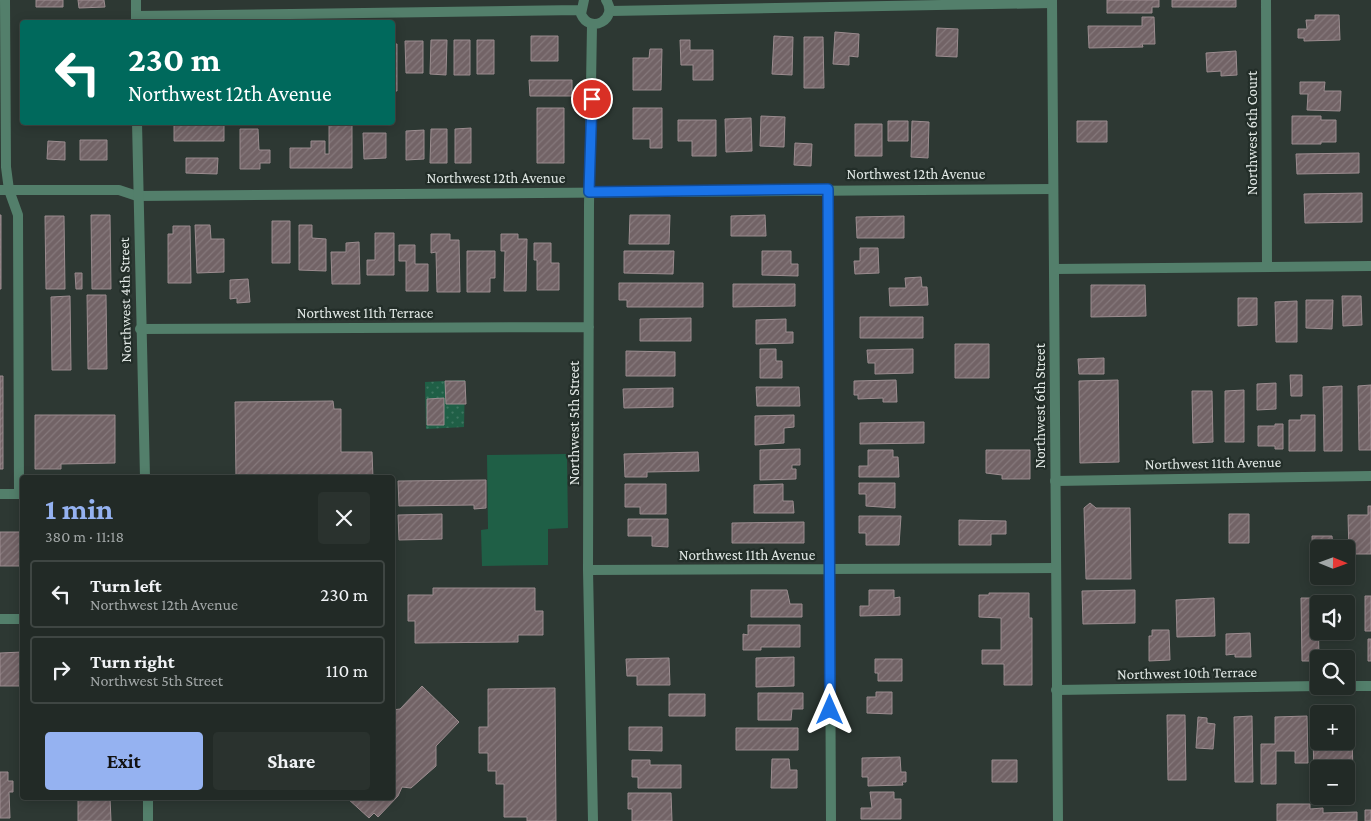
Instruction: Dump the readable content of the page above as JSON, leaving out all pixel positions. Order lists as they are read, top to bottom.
{
  "streets": {
    "street": [
      "Northwest 6th Court",
      "Northwest 12th Avenue",
      "Northwest 4th Street",
      "Northwest 11th Terrace",
      "Northwest 6th Street",
      "Northwest 5th Street",
      "Northwest 11th Avenue",
      "Northwest 10th Terrace"
    ]
  },
  "crossings": [
    ["Northwest 12th Avenue", "Northwest 4th Street"],
    ["Northwest 12th Avenue", "Northwest 6th Street"],
    ["Northwest 12th Avenue", "Northwest 5th Street"],
    ["Northwest 4th Street", "Northwest 11th Terrace"],
    ["Northwest 11th Terrace", "Northwest 5th Street"],
    ["Northwest 6th Street", "Northwest 11th Avenue"],
    ["Northwest 6th Street", "Northwest 10th Terrace"],
    ["Northwest 5th Street", "Northwest 11th Avenue"]
  ],
  "north": "right",
  "page": {
    "turn": ["230 m", "Northwest 12th Avenue"],
    "heading": ["1 min", "380 m · 11:18"],
    "map_buttons": ["+", "−"],
    "list": [
      {
        "name": "Turn left",
        "note": "Northwest 12th Avenue",
        "value": "230 m"
      },
      {
        "name": "Turn right",
        "note": "Northwest 5th Street",
        "value": "110 m"
      }
    ],
    "buttons": ["Exit", "Share"]
  }
}
